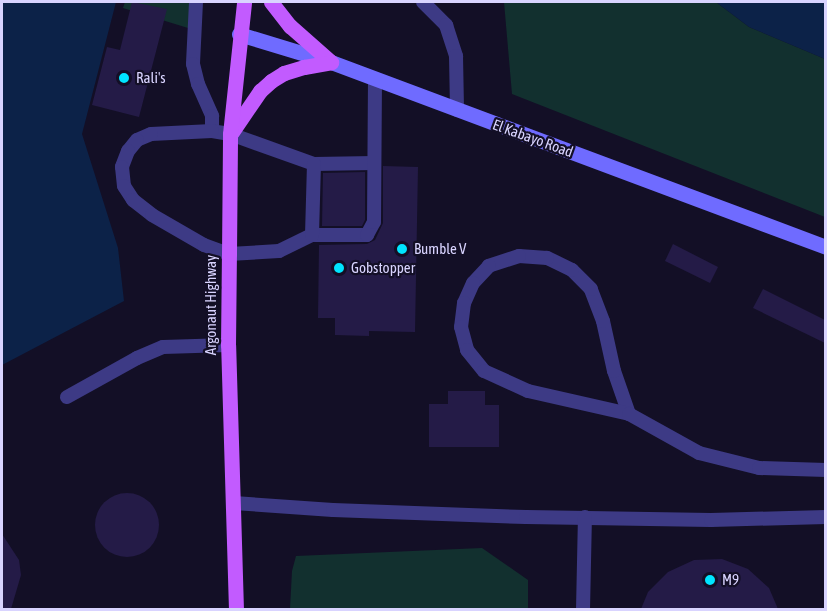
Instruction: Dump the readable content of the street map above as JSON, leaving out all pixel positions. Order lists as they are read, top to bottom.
{
  "streets": {
    "main road": ["Argonaut Highway"],
    "street": ["El Kabayo Road"]
  },
  "crossings": [
    ["El Kabayo Road", "Argonaut Highway"]
  ],
  "places": [
    "Rali's",
    "Bumble V",
    "Gobstopper",
    "M9"
  ]
}
